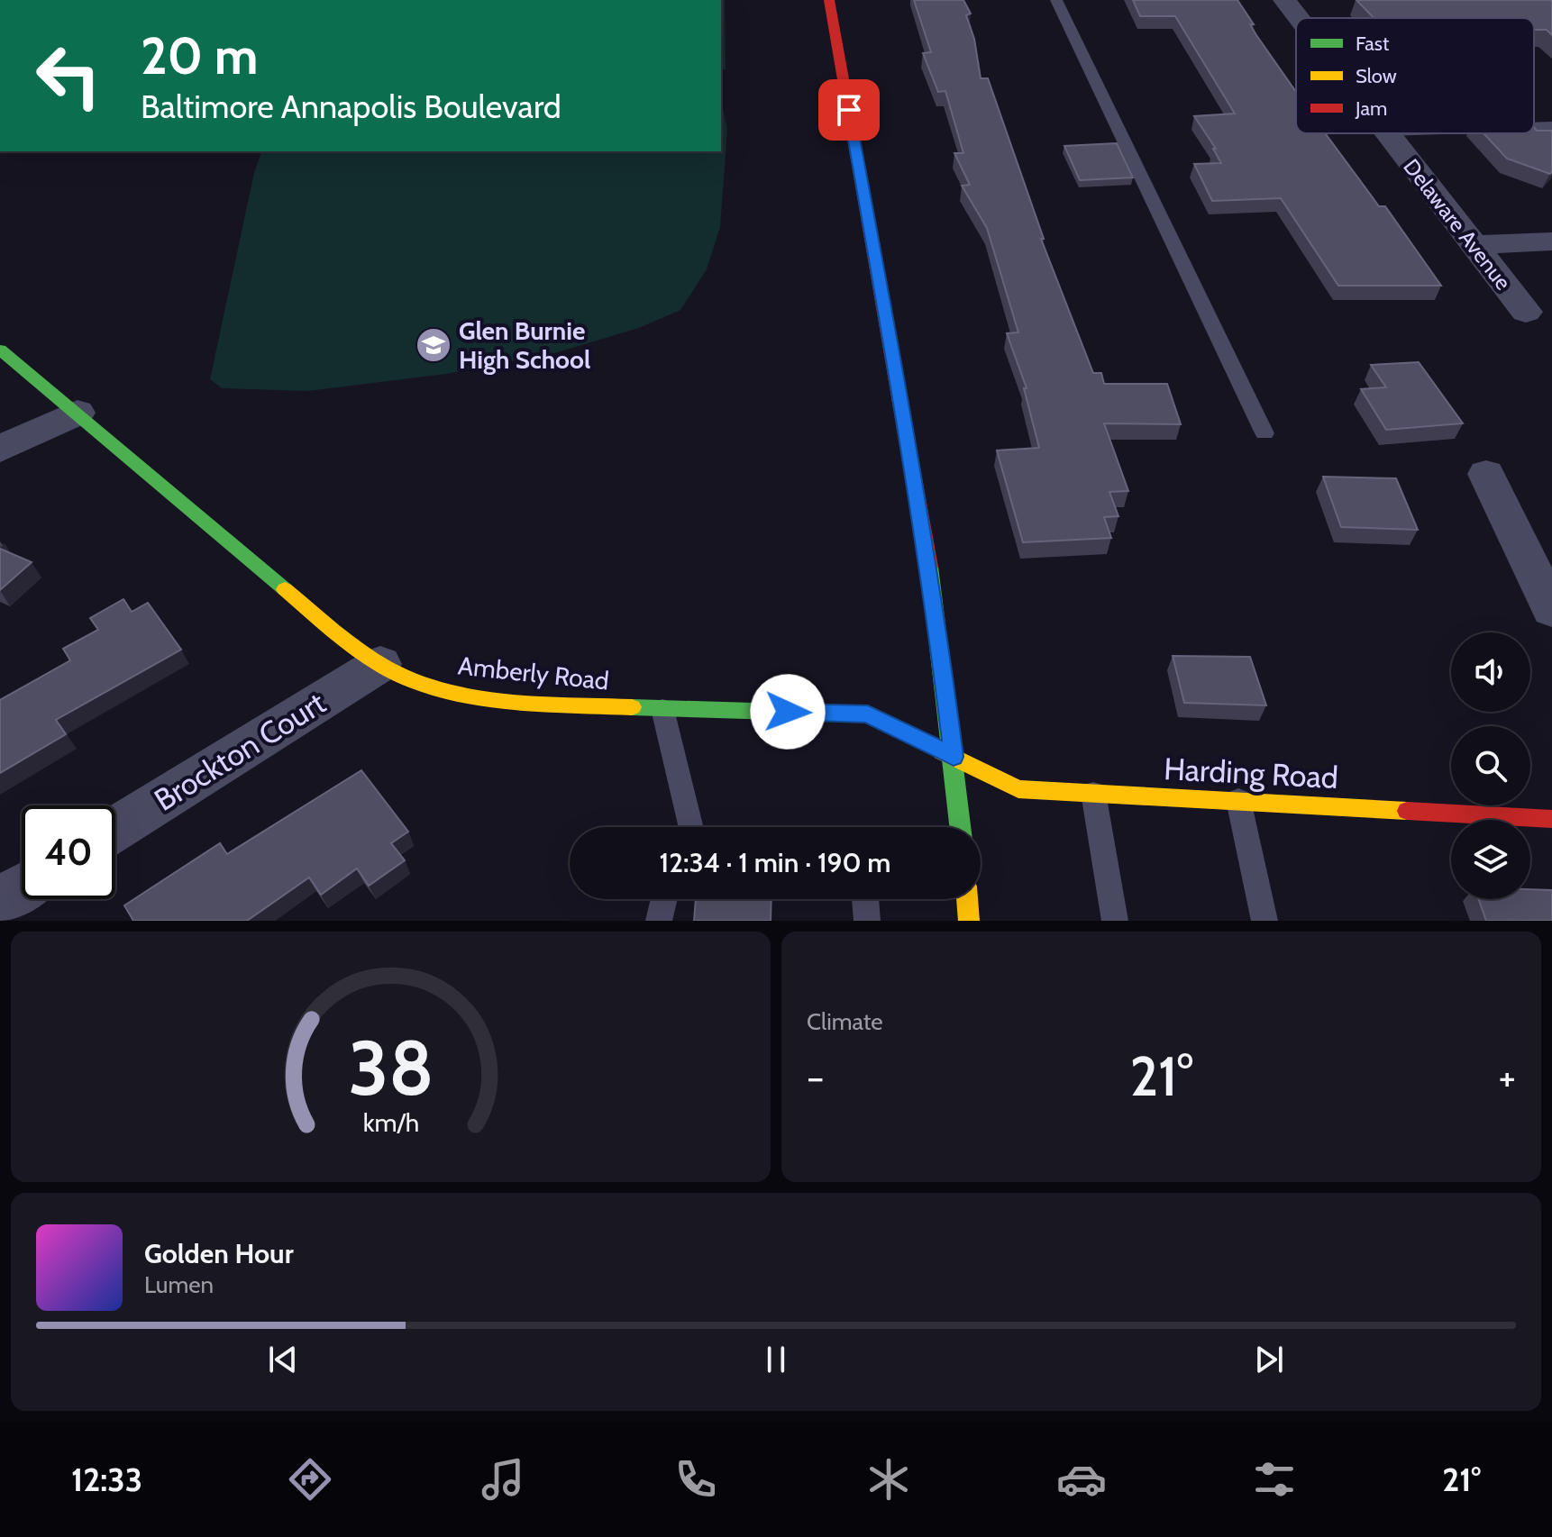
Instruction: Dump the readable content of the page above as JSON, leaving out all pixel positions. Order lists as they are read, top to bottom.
{
  "streets": {
    "street": [
      "Delaware Avenue",
      "Amberly Road",
      "Brockton Court",
      "Harding Road"
    ]
  },
  "crossings": [
    ["Amberly Road", "Brockton Court"],
    ["Amberly Road", "Harding Road"]
  ],
  "places": {
    "school or university": ["Glen Burnie High School"]
  },
  "legend": ["Fast", "Slow", "Jam"],
  "page": {
    "turn": ["20 m", "Baltimore Annapolis Boulevard"],
    "limit": "40",
    "trip": "12:34 · 1 min · 190 m",
    "tile": "Climate",
    "heat": ["−", "21°", "+"],
    "song": ["Golden Hour", "Lumen"],
    "tabs": ["12:33", "21°"],
    "gauge": ["38", "km/h"]
  }
}
